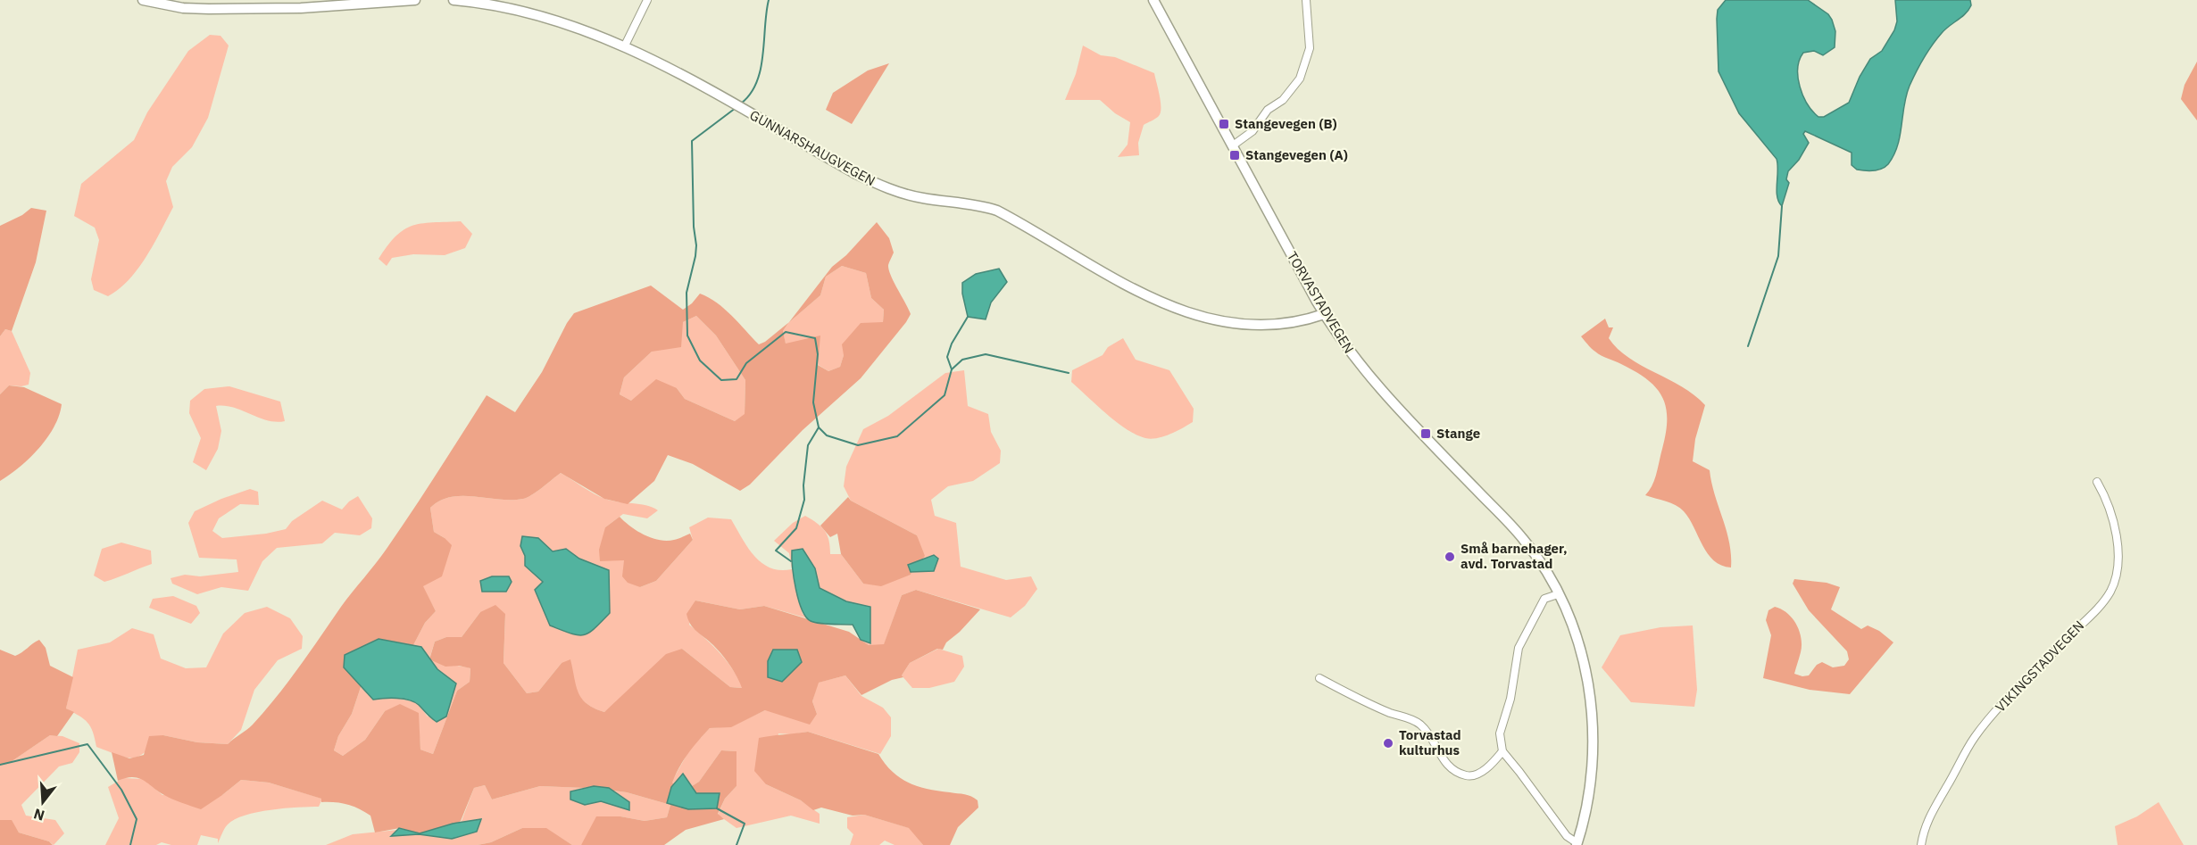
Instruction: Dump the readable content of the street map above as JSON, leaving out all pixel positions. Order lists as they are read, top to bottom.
{
  "streets": {
    "main road": ["GUNNARSHAUGVEGEN", "TORVASTADVEGEN"],
    "street": ["VIKINGSTADVEGEN"]
  },
  "crossings": [
    ["GUNNARSHAUGVEGEN", "TORVASTADVEGEN"]
  ],
  "places": {
    "transit": ["Stangevegen (B)", "Stangevegen (A)", "Stange"],
    "other": ["Små barnehager, avd. Torvastad", "Torvastad kulturhus"]
  },
  "north": "bottom"
}
